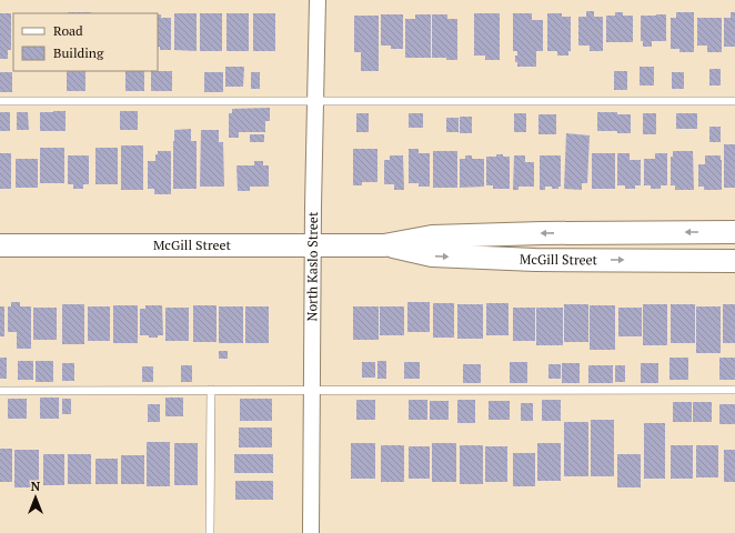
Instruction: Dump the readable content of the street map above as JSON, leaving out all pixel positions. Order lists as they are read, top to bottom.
{
  "streets": {
    "main road": ["McGill Street"],
    "street": ["North Kaslo Street"]
  },
  "crossings": [
    ["McGill Street", "North Kaslo Street"]
  ],
  "legend": ["Road", "Building"],
  "north": "top"
}
